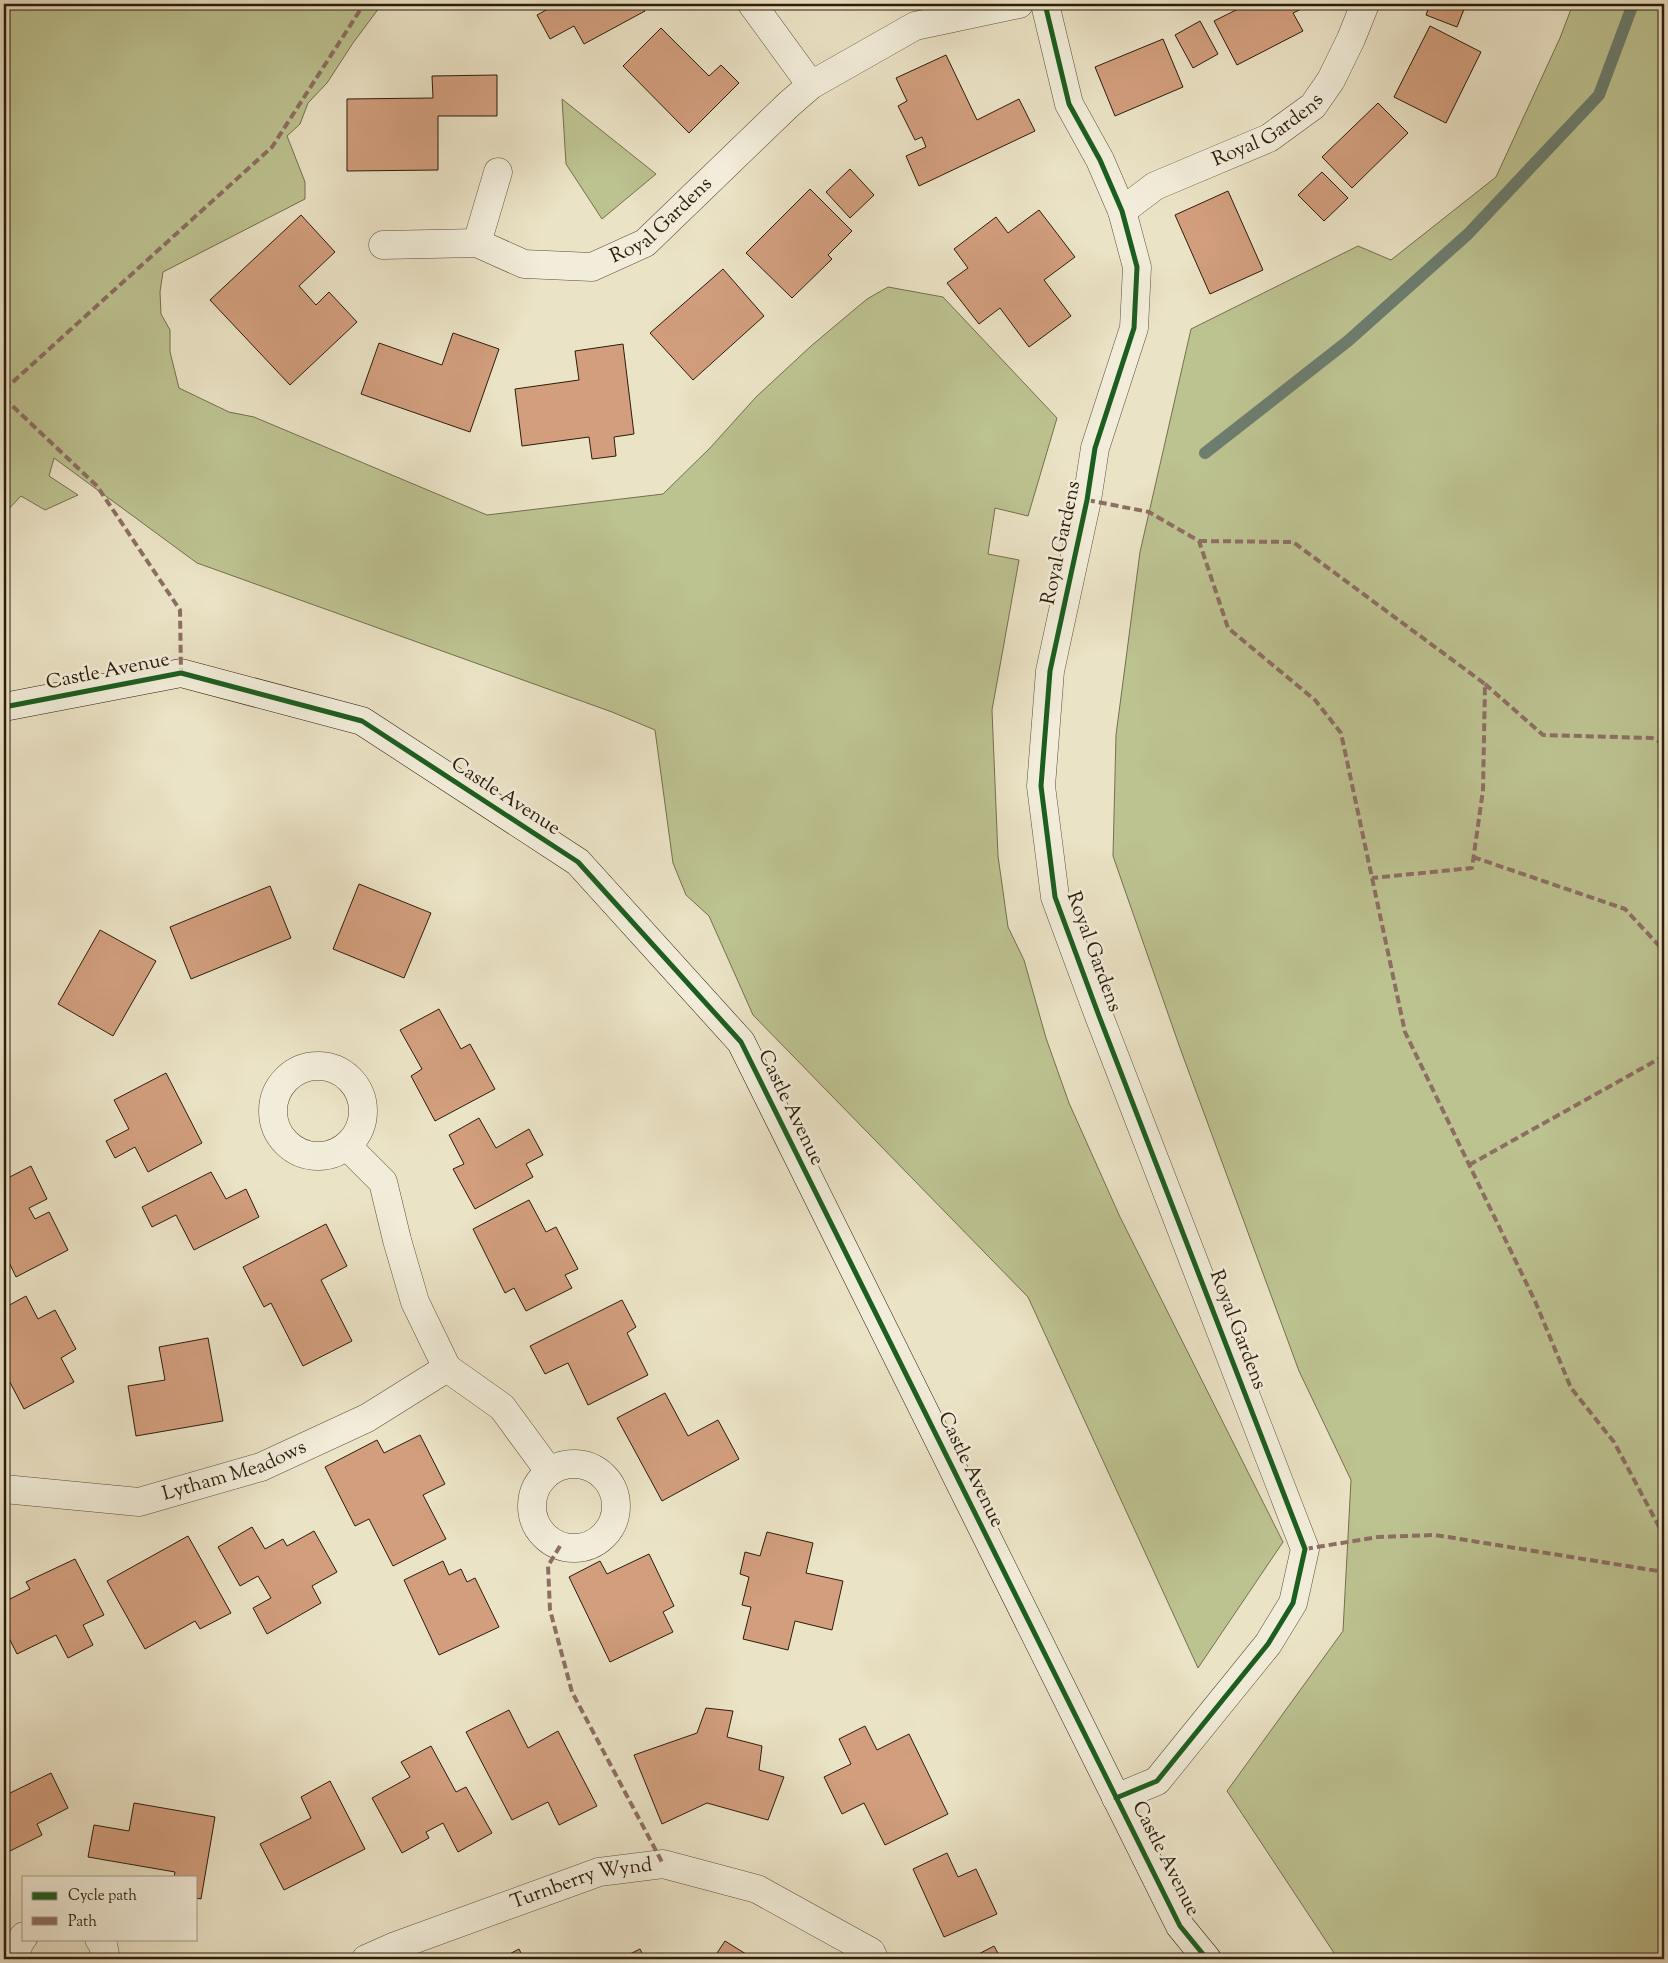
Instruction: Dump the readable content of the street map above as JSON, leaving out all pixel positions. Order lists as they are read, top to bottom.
{
  "streets": {
    "street": [
      "Royal Gardens",
      "Castle Avenue",
      "Lytham Meadows",
      "Turnberry Wynd"
    ]
  },
  "crossings": [
    ["Royal Gardens", "Castle Avenue"]
  ],
  "legend": ["Cycle path", "Path"]
}
